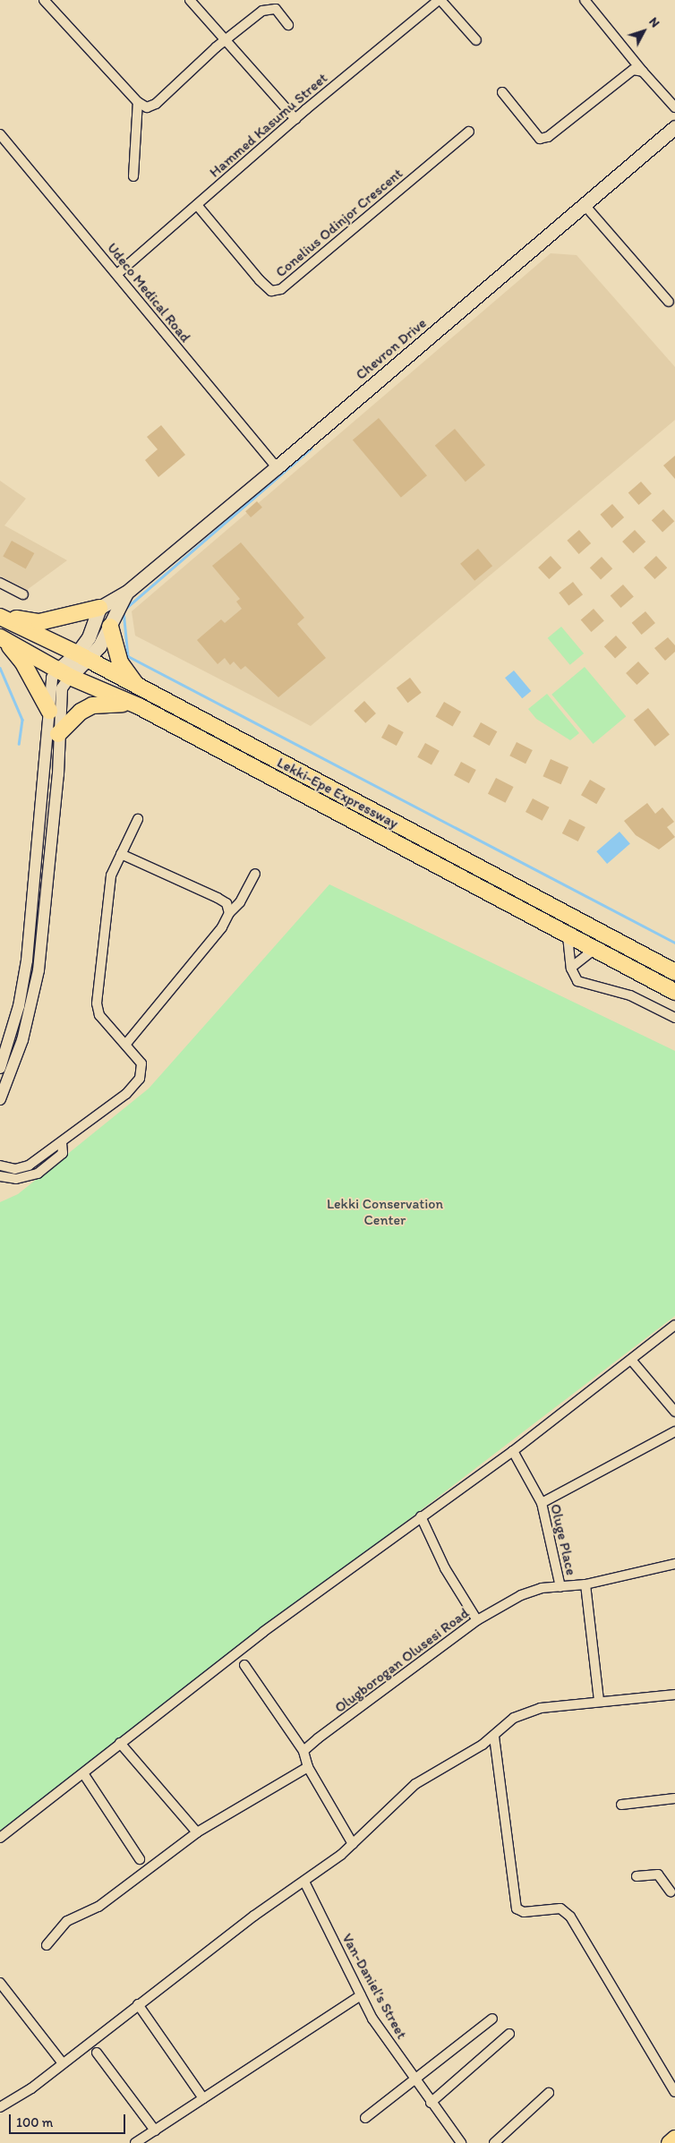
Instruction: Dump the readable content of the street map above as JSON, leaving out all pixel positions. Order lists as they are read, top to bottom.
{
  "streets": {
    "highway": ["Lekki-Epe Expressway"],
    "main road": ["Chevron Drive"],
    "street": [
      "Hammed Kasumu Street",
      "Conelius Odinjor Crescent",
      "Udeco Medical Road",
      "Oluge Place",
      "Olugborogan Olusesi Road",
      "Van-Daniel’s Street"
    ]
  },
  "crossings": [
    ["Hammed Kasumu Street", "Conelius Odinjor Crescent"],
    ["Hammed Kasumu Street", "Udeco Medical Road"],
    ["Udeco Medical Road", "Chevron Drive"],
    ["Chevron Drive", "Lekki-Epe Expressway"],
    ["Oluge Place", "Olugborogan Olusesi Road"]
  ],
  "parks": ["Lekki Conservation Center"],
  "scale_bar": "100 m",
  "north": "top right"
}
